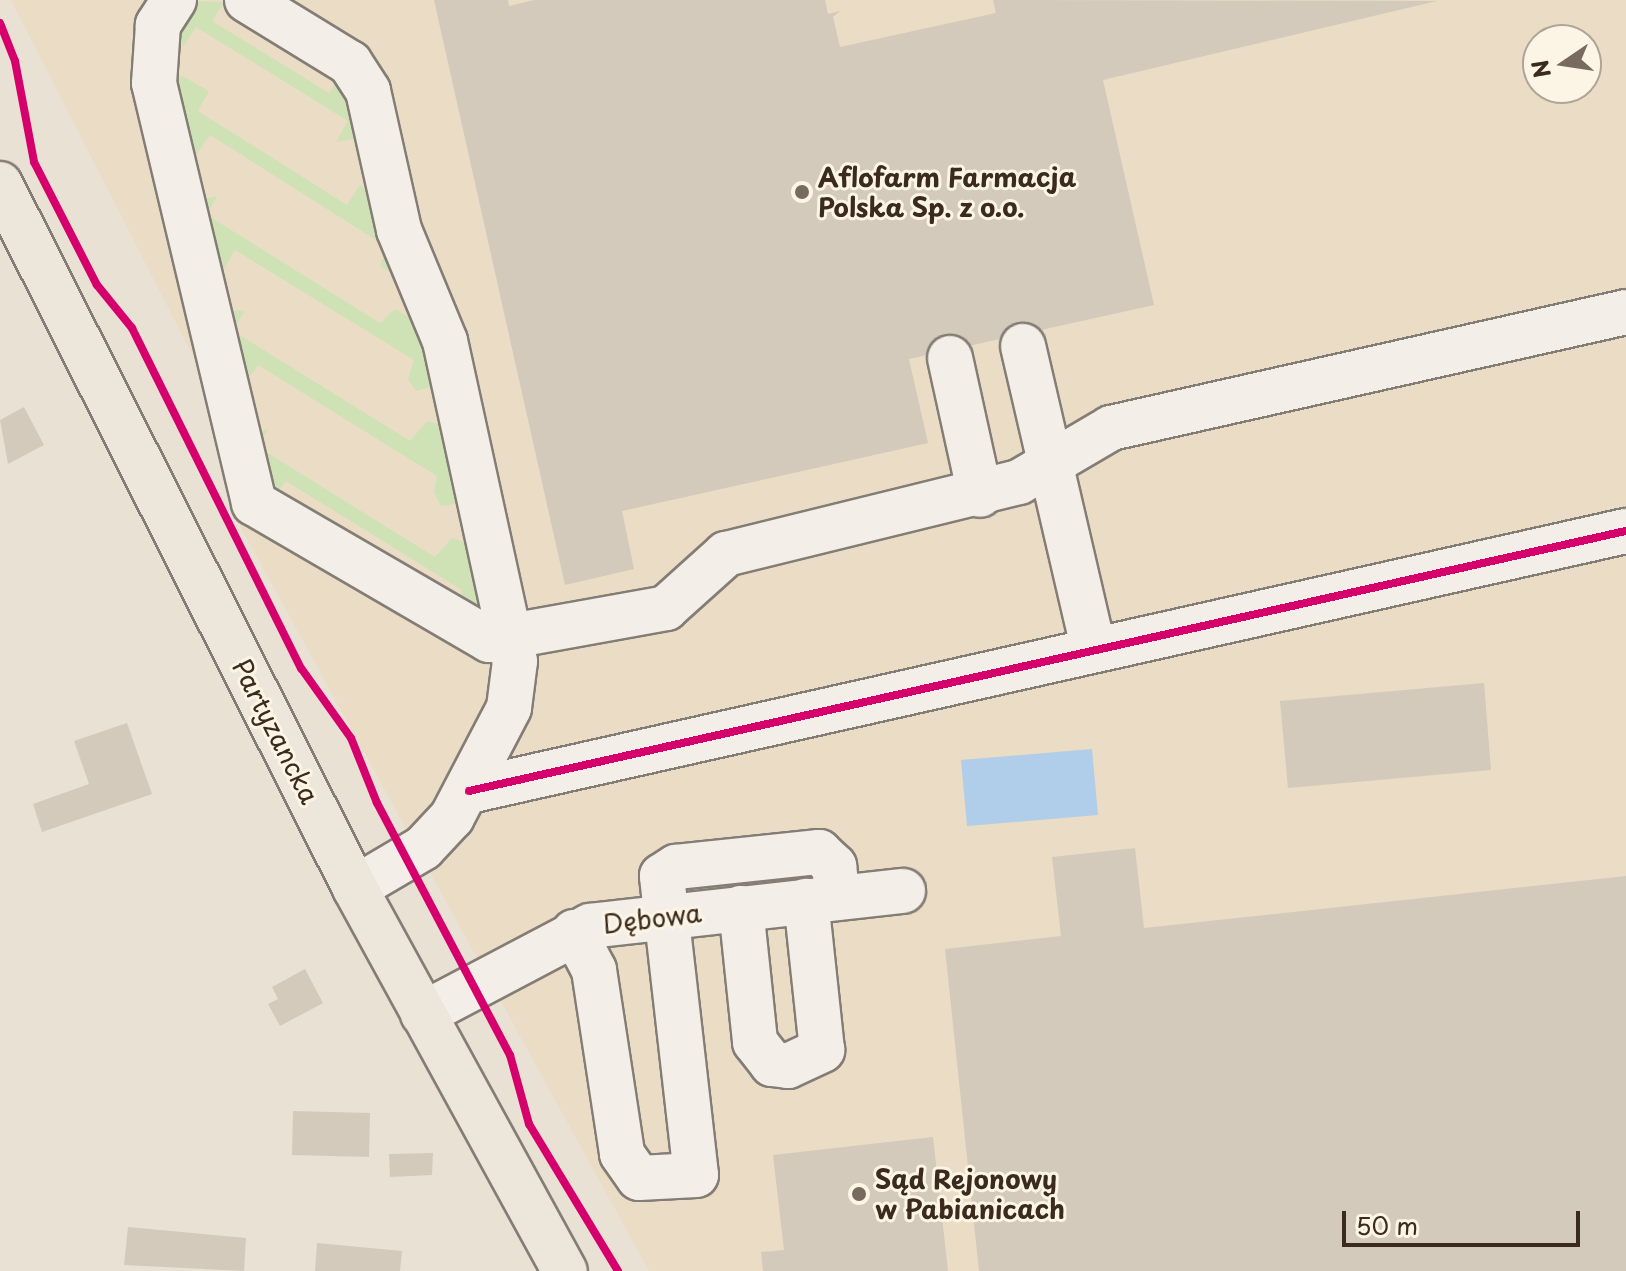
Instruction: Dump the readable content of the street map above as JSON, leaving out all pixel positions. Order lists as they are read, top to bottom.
{
  "streets": {
    "main road": ["Partyzancka"],
    "street": ["Dębowa"]
  },
  "crossings": [
    ["Partyzancka", "Dębowa"]
  ],
  "places": ["Aflofarm Farmacja Polska Sp. z o.o.", "Sąd Rejonowy w Pabianicach"],
  "scale_bar": "50 m",
  "north": "left"
}
